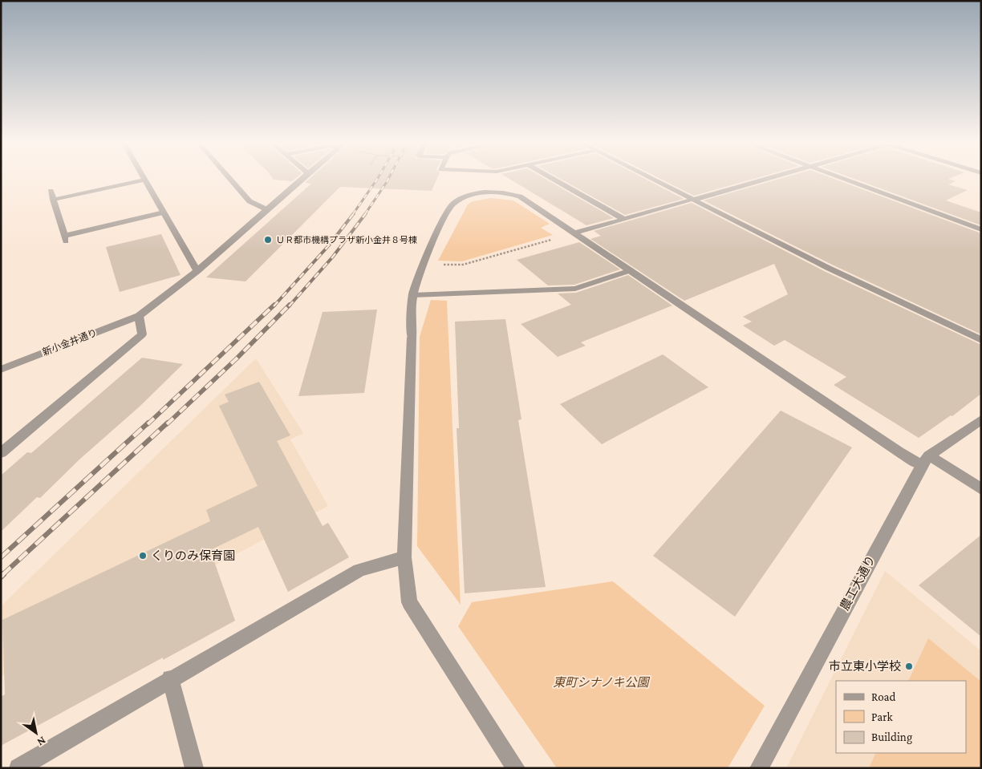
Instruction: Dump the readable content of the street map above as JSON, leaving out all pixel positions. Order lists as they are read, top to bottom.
{
  "streets": {
    "street": ["新小金井通り", "農工大通り"]
  },
  "parks": ["東町シナノキ公園"],
  "places": ["ＵＲ都市機構プラザ新小金井８号棟", "くりのみ保育園", "市立東小学校"],
  "legend": ["Road", "Park", "Building"],
  "north": "bottom right"
}
